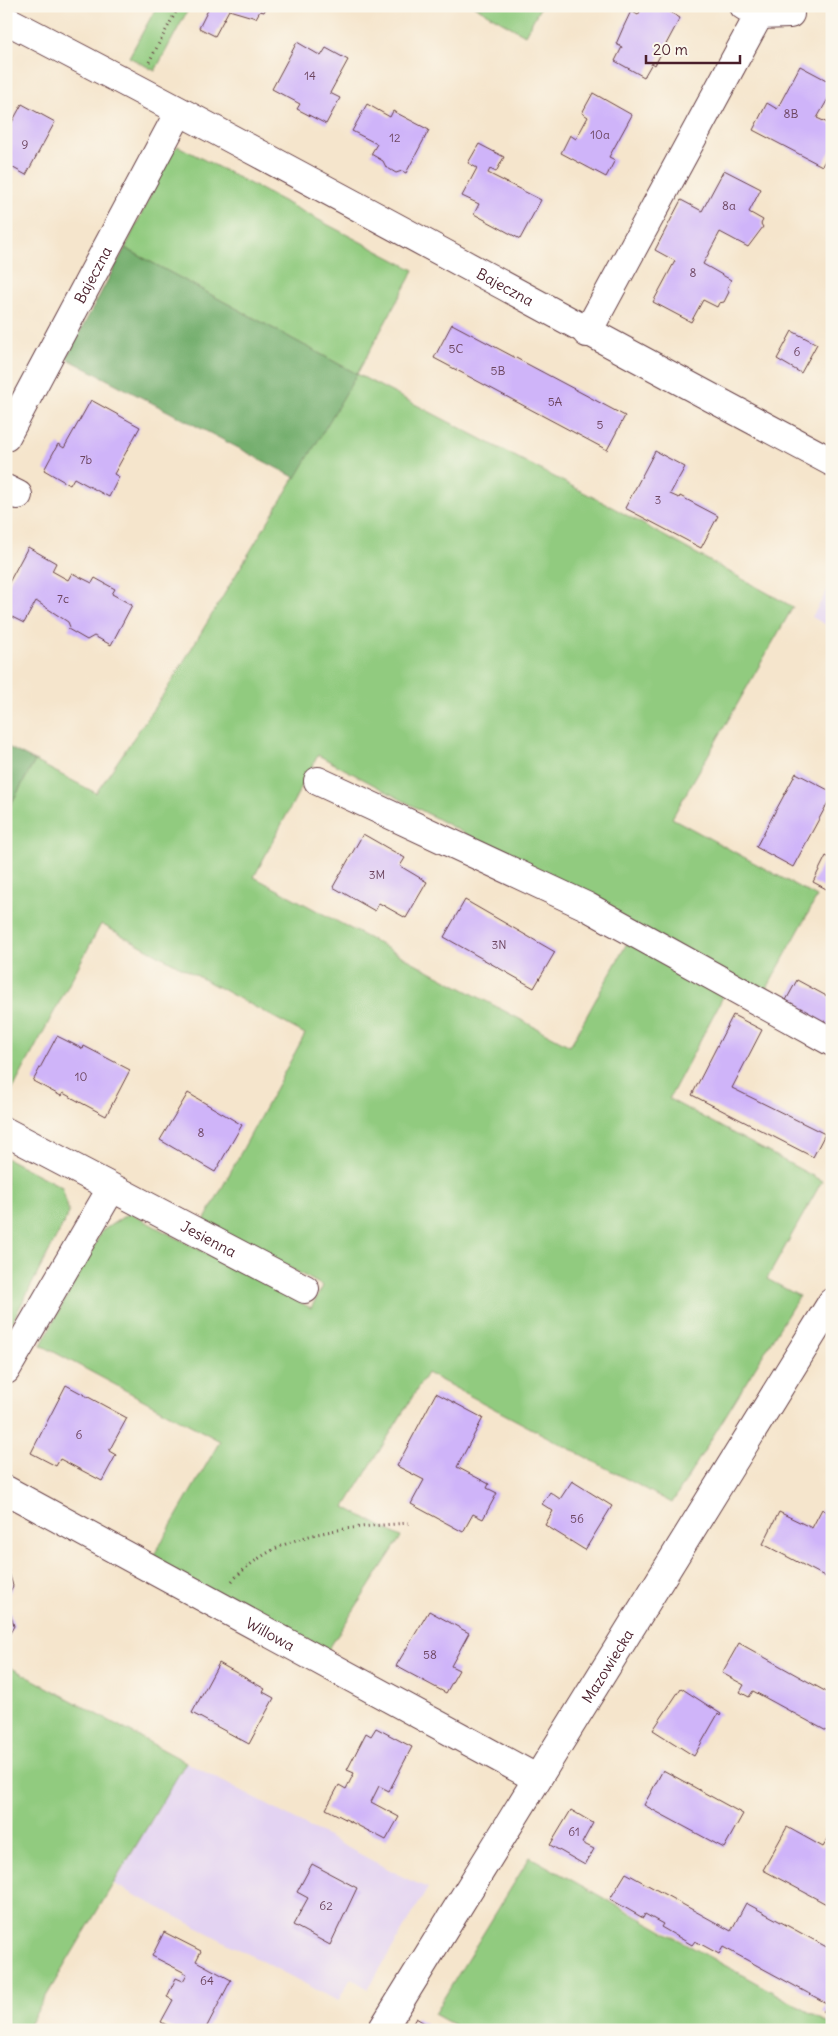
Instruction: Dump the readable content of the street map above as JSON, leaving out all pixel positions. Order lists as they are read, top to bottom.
{
  "streets": {
    "street": [
      "Bajeczna",
      "Jesienna",
      "Willowa",
      "Mazowiecka"
    ]
  },
  "crossings": [
    ["Willowa", "Mazowiecka"]
  ],
  "house_numbers": [
    "14",
    "8B",
    "10a",
    "12",
    "9",
    "8a",
    "8",
    "5C",
    "6",
    "5B",
    "5A",
    "5",
    "7b",
    "3",
    "7c",
    "3M",
    "3N",
    "10",
    "8",
    "6",
    "56",
    "58",
    "61",
    "62",
    "64"
  ],
  "scale_bar": "20 m"
}
